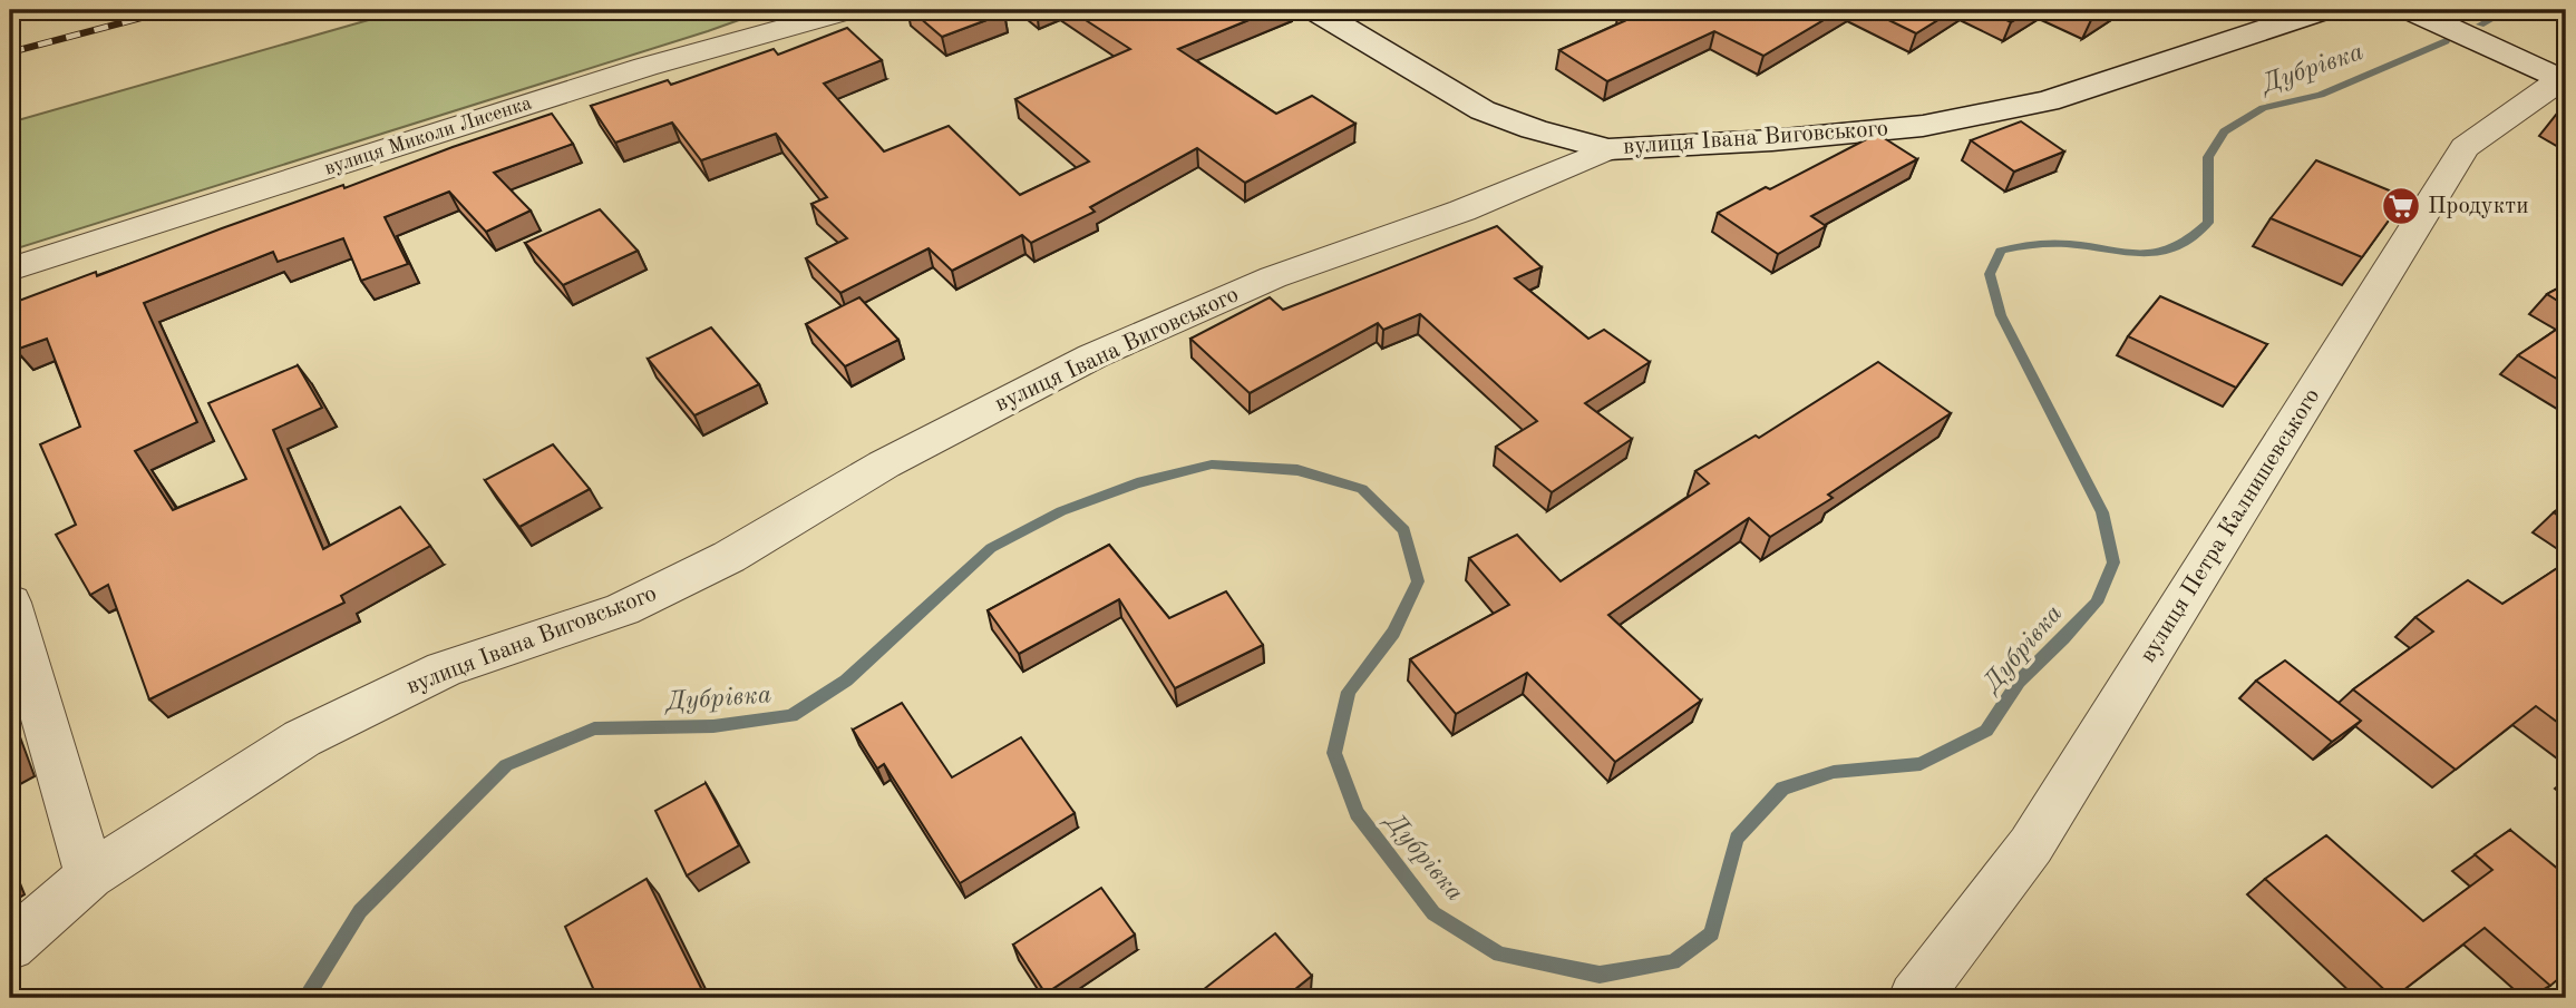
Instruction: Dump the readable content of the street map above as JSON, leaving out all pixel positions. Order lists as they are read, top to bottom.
{
  "streets": {
    "main road": ["вулиця Івана Виговського"],
    "street": ["вулиця Миколи Лисенка", "вулиця Петра Калнишевського"]
  },
  "water": ["Дубрівка"],
  "places": {
    "supermarket": ["Продукти"]
  }
}
